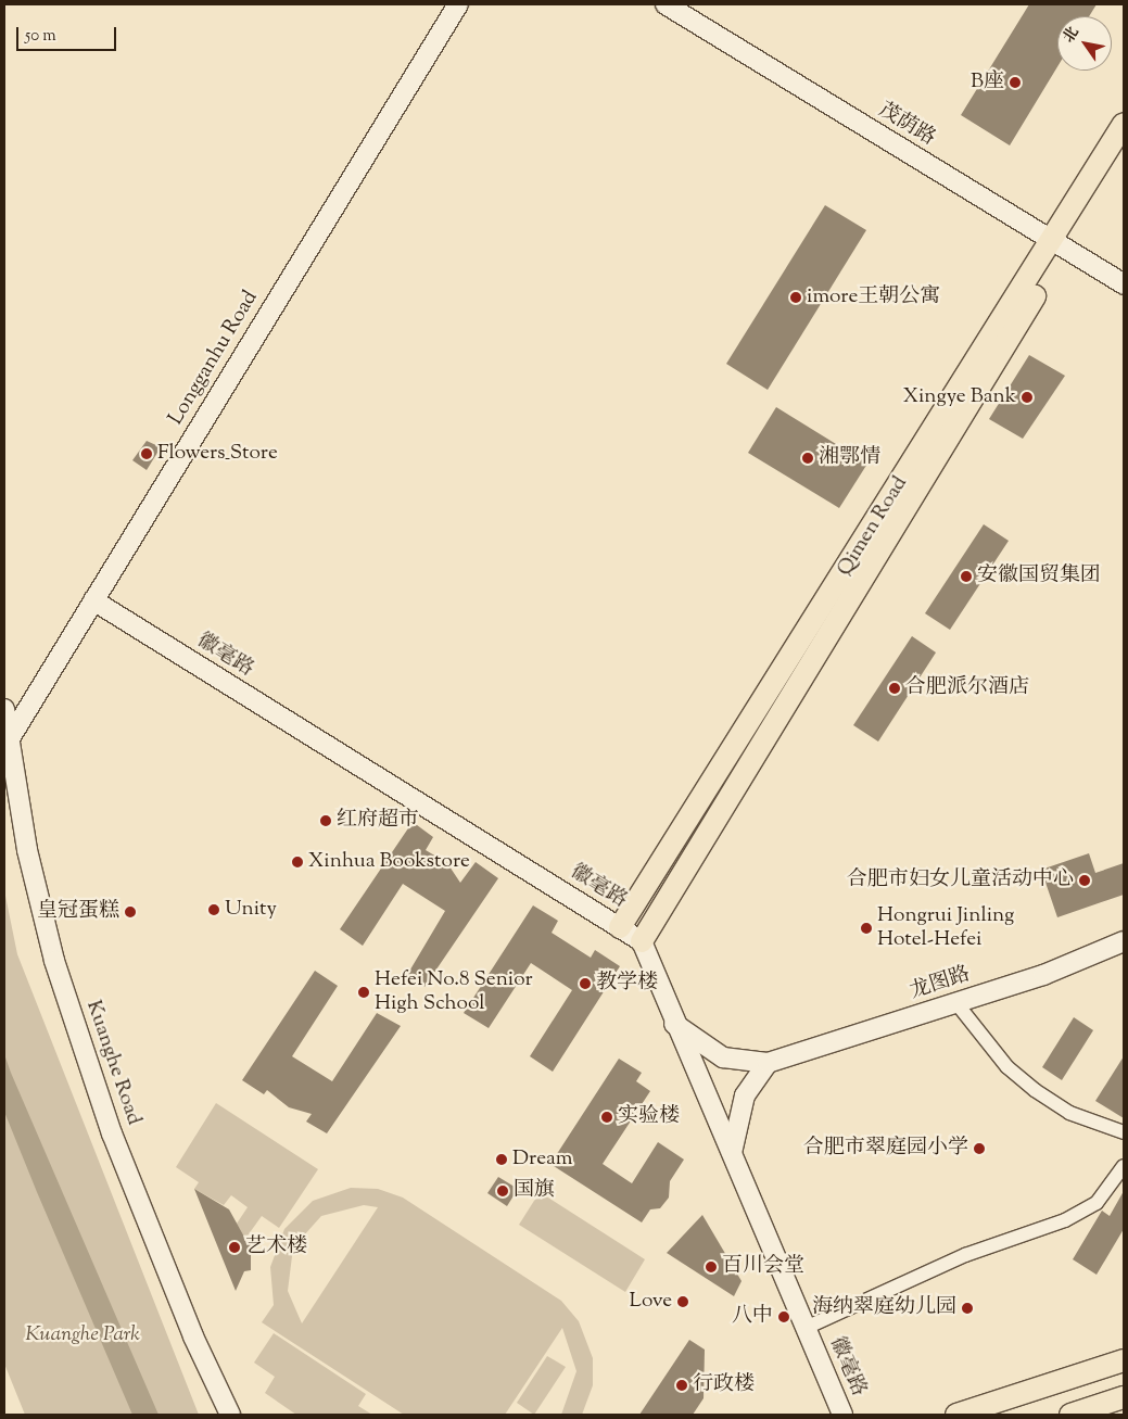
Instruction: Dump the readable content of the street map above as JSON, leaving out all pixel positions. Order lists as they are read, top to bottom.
{
  "streets": {
    "main road": ["Qimen Road"],
    "street": [
      "茂荫路",
      "Longganhu Road",
      "徽毫路",
      "龙图路",
      "Kuanghe Road"
    ]
  },
  "crossings": [
    ["茂荫路", "Qimen Road"],
    ["Longganhu Road", "徽毫路"],
    ["Longganhu Road", "Kuanghe Road"],
    ["Qimen Road", "徽毫路"]
  ],
  "parks": ["Kuanghe Park"],
  "places": [
    "B座",
    "imore王朝公寓",
    "Xingye Bank",
    "Flowers_Store",
    "湘鄂情",
    "安徽国贸集团",
    "合肥派尔酒店",
    "红府超市",
    "Xinhua Bookstore",
    "合肥市妇女儿童活动中心",
    "Unity",
    "皇冠蛋糕",
    "Hongrui Jinling Hotel-Hefei",
    "教学楼",
    "Hefei No.8 Senior High School",
    "实验楼",
    "合肥市翠庭园小学",
    "Dream",
    "国旗",
    "艺术楼",
    "百川会堂",
    "Love",
    "海纳翠庭幼儿园",
    "八中",
    "行政楼"
  ],
  "scale_bar": "50 m",
  "north": "top left"
}
